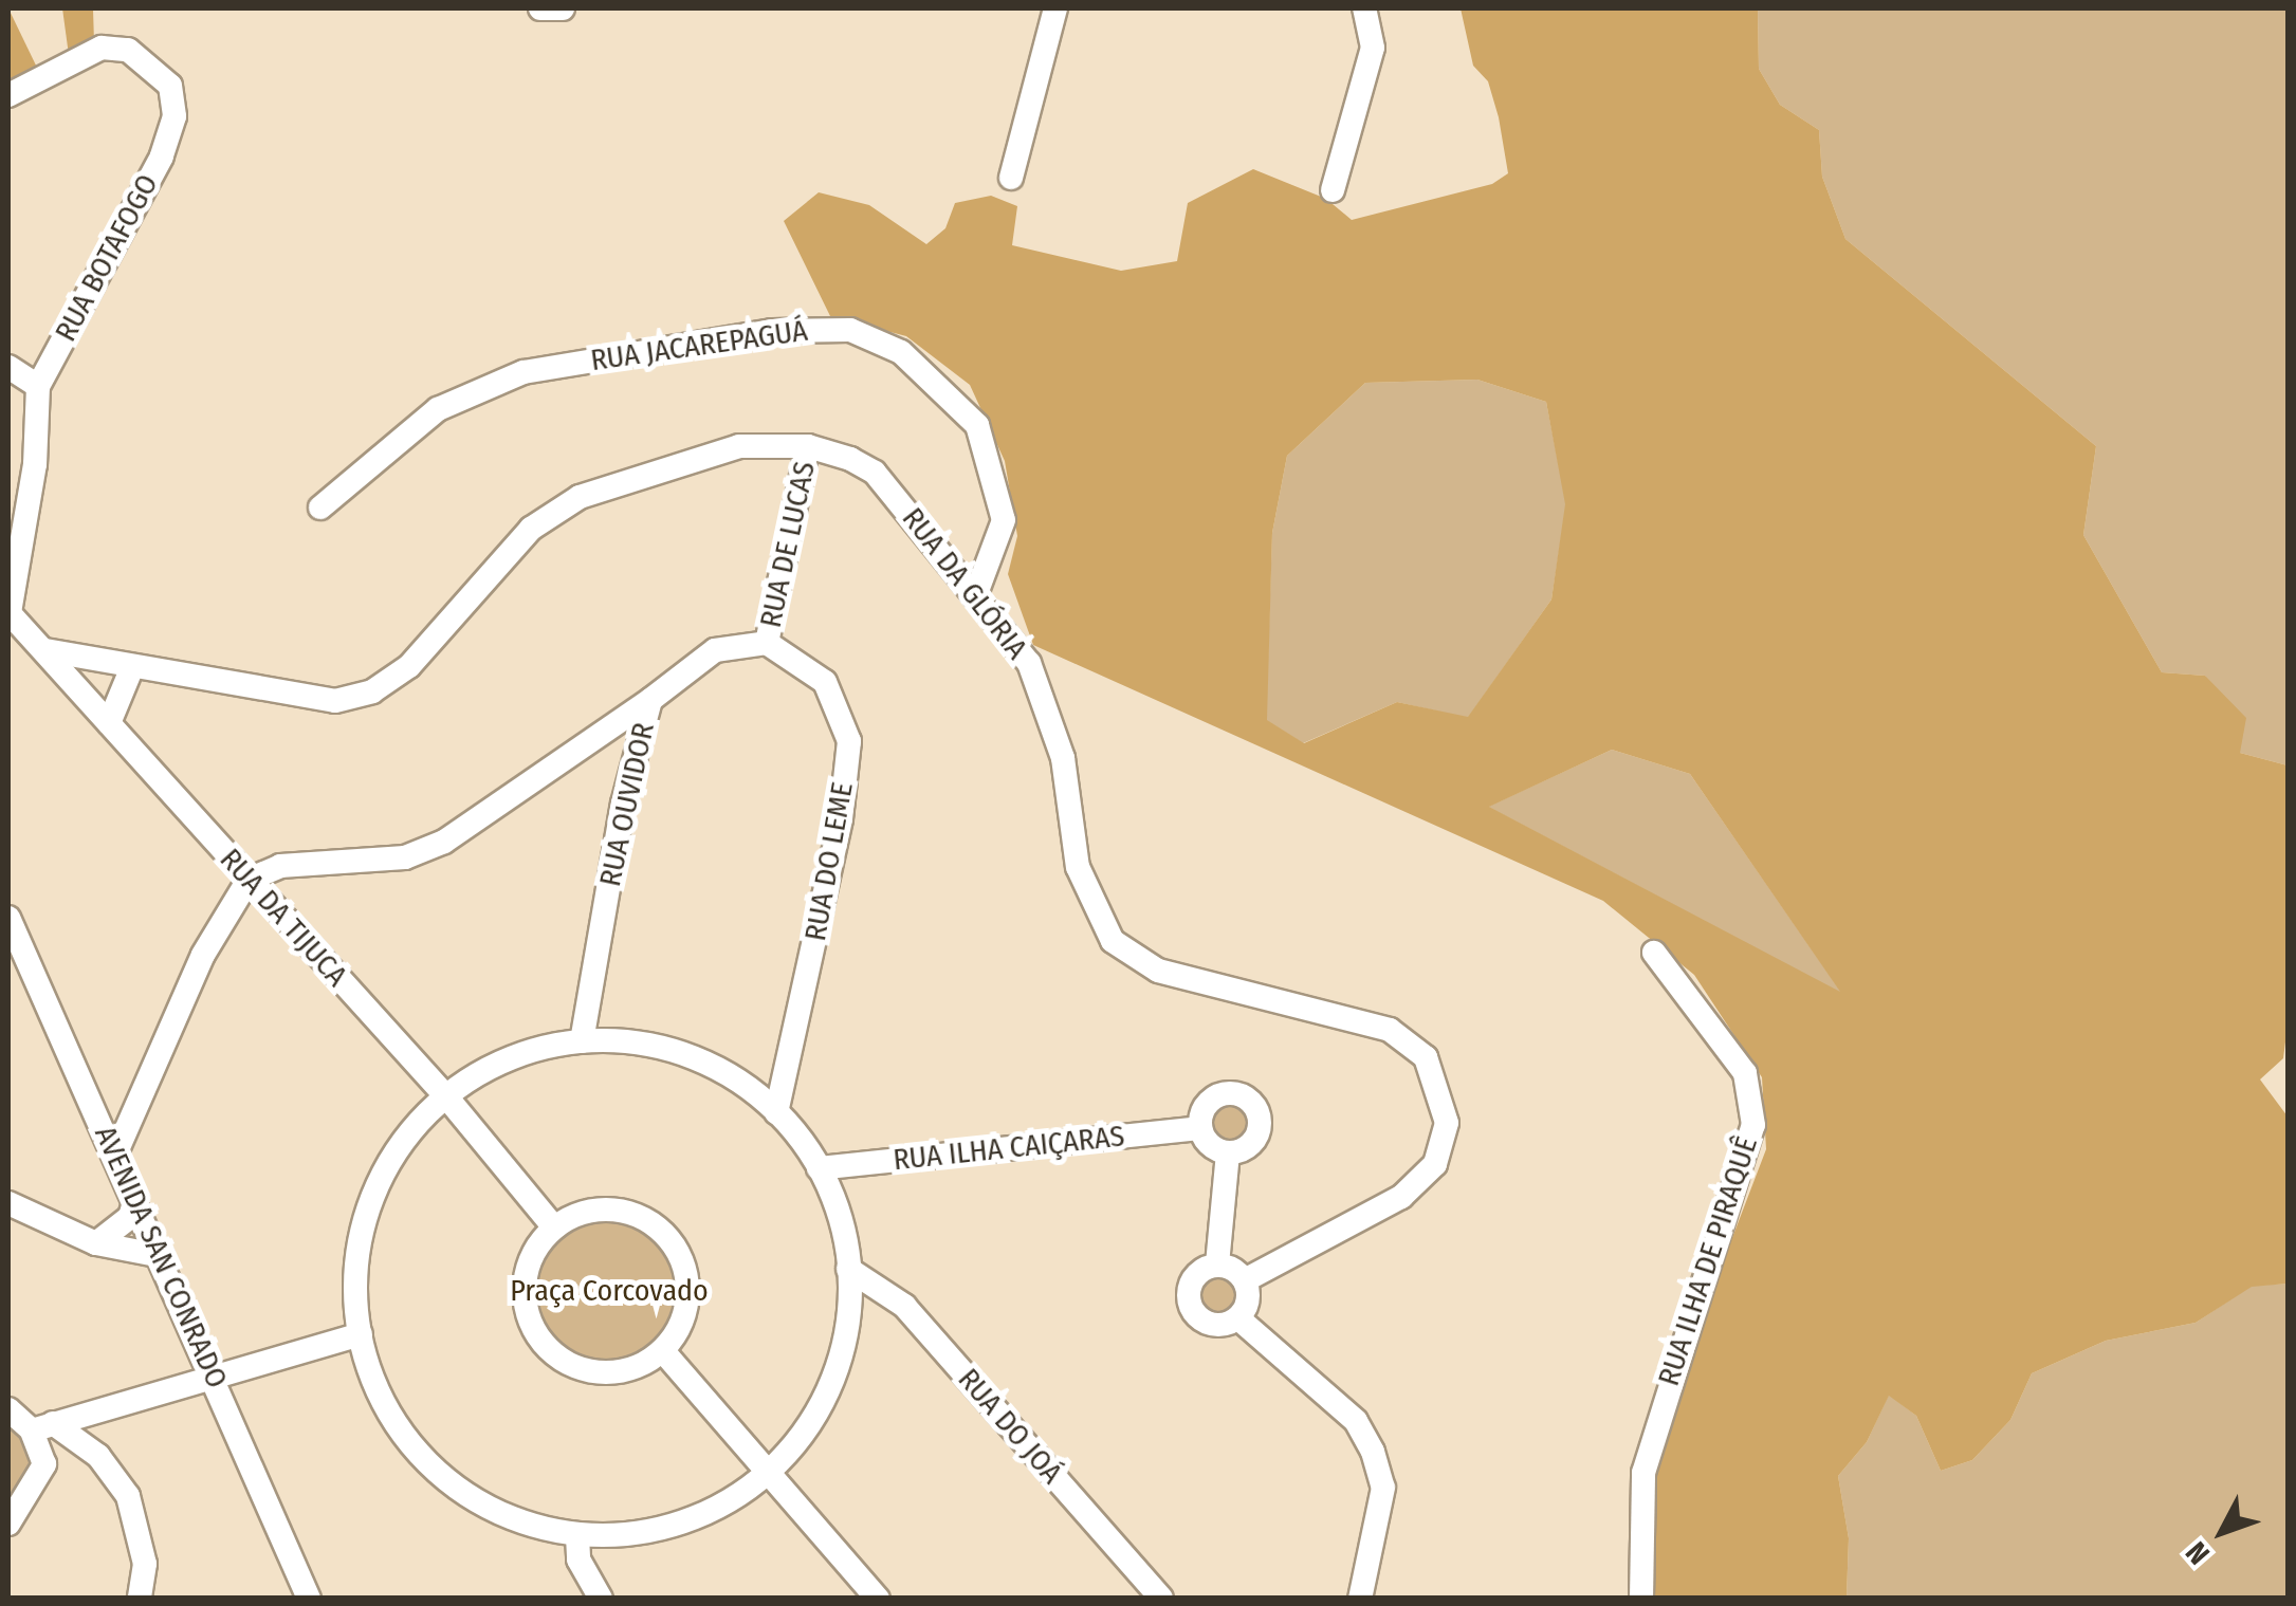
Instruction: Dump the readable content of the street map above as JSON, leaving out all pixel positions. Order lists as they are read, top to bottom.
{
  "streets": {
    "street": [
      "RUA BOTAFOGO",
      "RUA JACAREPAGUÁ",
      "RUA DE LUCAS",
      "RUA DA GLÓRIA",
      "RUA OUVIDOR",
      "RUA DO LEME",
      "RUA DA TIJUCA",
      "RUA ILHA CAIÇARAS",
      "AVENIDA SAN CONRADO",
      "RUA ILHA DE PIRAQUÊ",
      "RUA DO JOÁ"
    ]
  },
  "crossings": [
    ["RUA BOTAFOGO", "RUA DA TIJUCA"],
    ["RUA JACAREPAGUÁ", "RUA DA GLÓRIA"],
    ["RUA DE LUCAS", "RUA DA GLÓRIA"],
    ["RUA DE LUCAS", "RUA OUVIDOR"],
    ["RUA DE LUCAS", "RUA DO LEME"],
    ["RUA DA GLÓRIA", "RUA DA TIJUCA"],
    ["RUA OUVIDOR", "RUA DO LEME"]
  ],
  "parks": ["Praça Corcovado"],
  "north": "bottom left"
}
